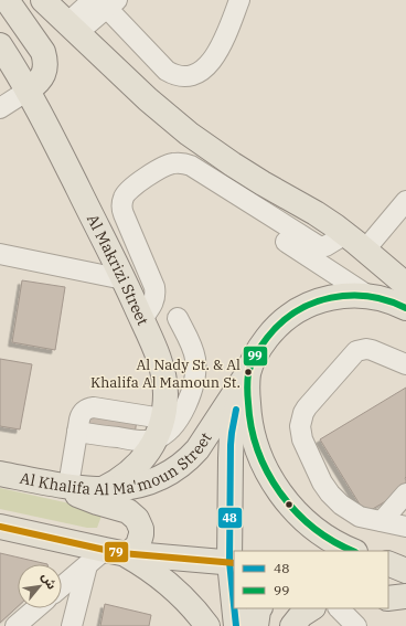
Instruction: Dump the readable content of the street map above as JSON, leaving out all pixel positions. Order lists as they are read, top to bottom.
{
  "streets": {
    "main road": ["Al Makrizi Street", "Al Khalifa Al Ma'moun Street"]
  },
  "crossings": [
    ["Al Makrizi Street", "Al Khalifa Al Ma'moun Street"]
  ],
  "places": ["Al Nady St. & Al Khalifa Al Mamoun St."],
  "lines": ["transit line 99", "transit line 48", "transit line 79"],
  "legend": ["48", "99"],
  "north": "top right"
}
